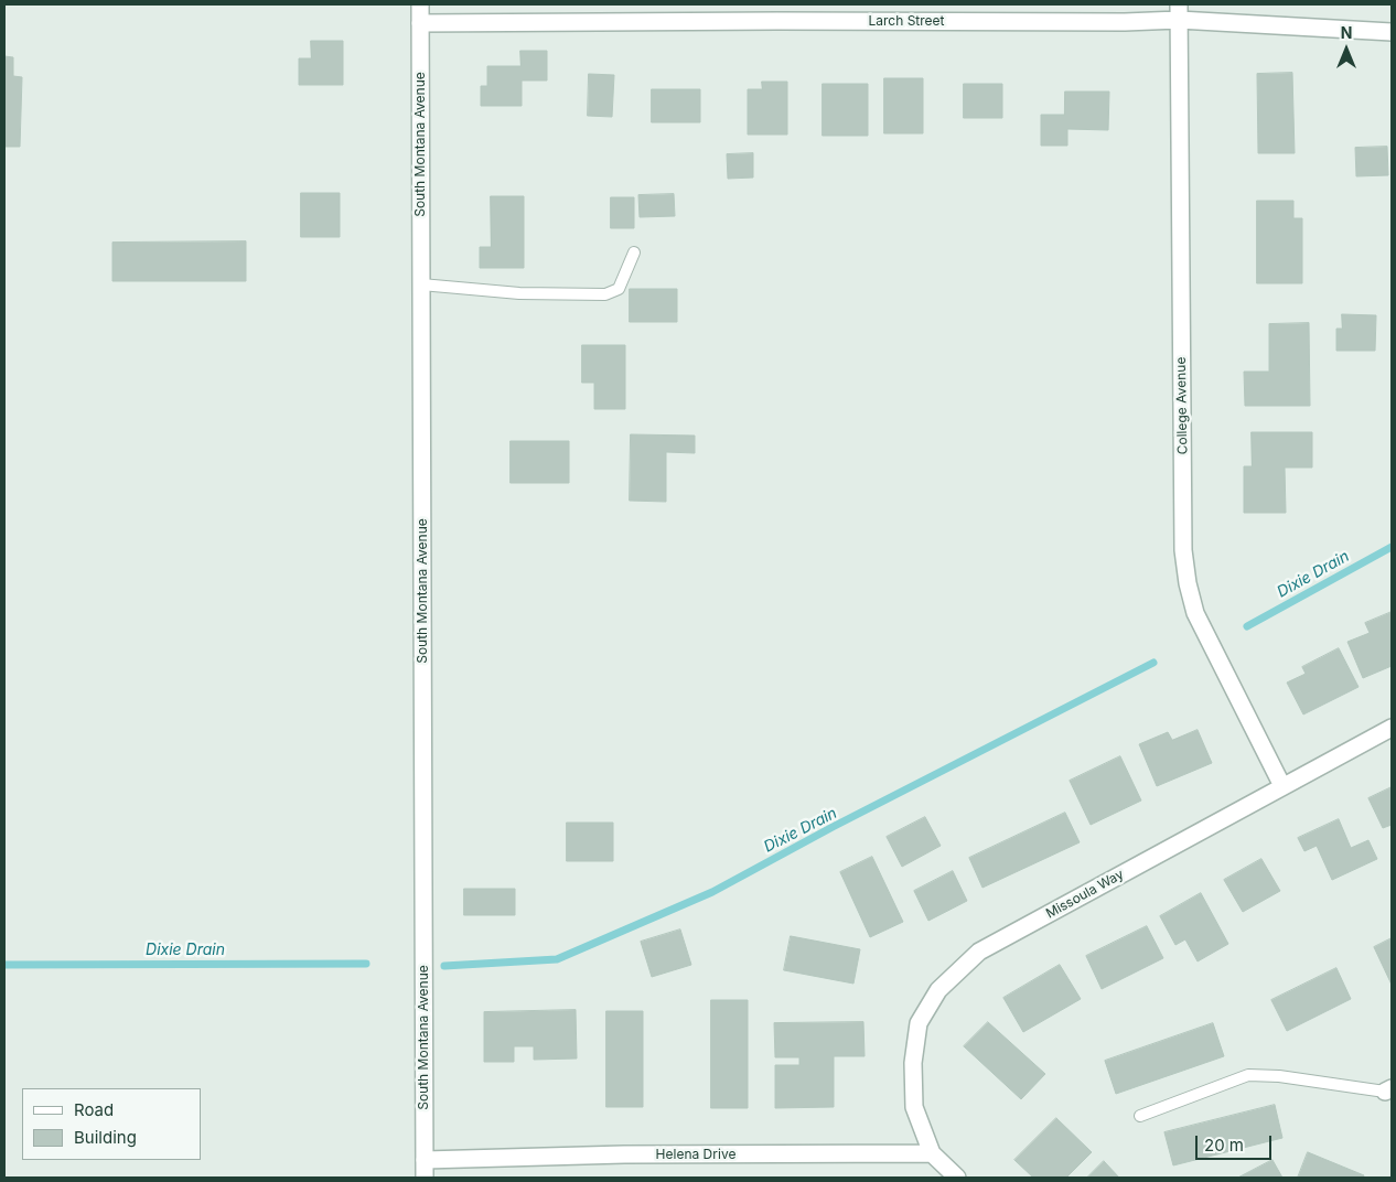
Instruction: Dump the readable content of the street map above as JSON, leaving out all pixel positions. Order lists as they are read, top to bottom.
{
  "streets": {
    "street": [
      "Larch Street",
      "South Montana Avenue",
      "College Avenue",
      "Missoula Way",
      "Helena Drive"
    ]
  },
  "crossings": [
    ["Larch Street", "South Montana Avenue"],
    ["Larch Street", "College Avenue"],
    ["South Montana Avenue", "Helena Drive"],
    ["College Avenue", "Missoula Way"],
    ["Missoula Way", "Helena Drive"]
  ],
  "water": ["Dixie Drain"],
  "legend": ["Road", "Building"],
  "scale_bar": "20 m",
  "north": "top"
}
